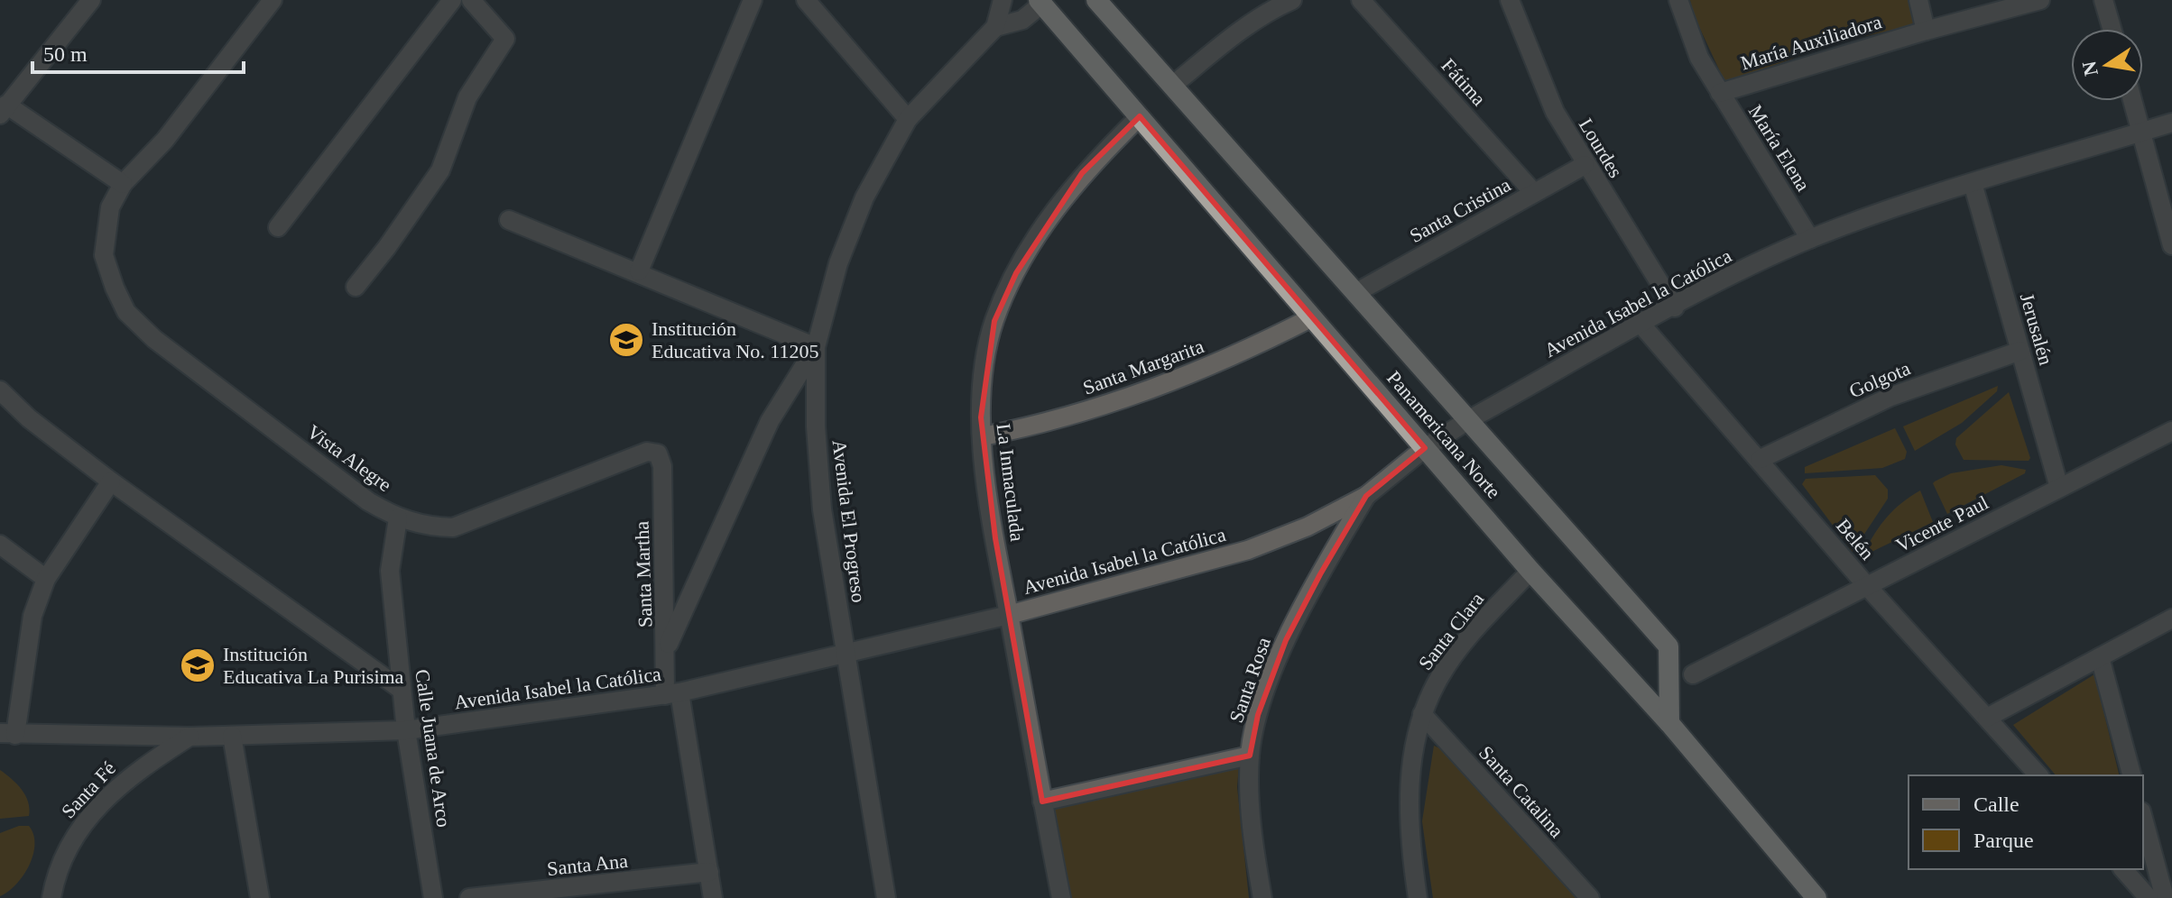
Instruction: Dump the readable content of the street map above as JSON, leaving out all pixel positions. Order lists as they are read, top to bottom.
{
  "streets": {
    "highway": ["Panamericana Norte"],
    "street": [
      "María Auxiliadora",
      "Fátima",
      "Lourdes",
      "María Elena",
      "Santa Cristina",
      "Avenida Isabel la Católica",
      "Jerusalén",
      "Santa Margarita",
      "Golgota",
      "Vista Alegre",
      "La Inmaculada",
      "Avenida El Progreso",
      "Vicente Paul",
      "Belén",
      "Santa Martha",
      "Santa Clara",
      "Santa Rosa",
      "Calle Juana de Arco",
      "Santa Fé",
      "Santa Catalina",
      "Santa Ana"
    ]
  },
  "crossings": [
    ["María Auxiliadora", "María Elena"],
    ["Fátima", "Santa Cristina"],
    ["Lourdes", "Santa Cristina"],
    ["Lourdes", "Avenida Isabel la Católica"],
    ["María Elena", "Avenida Isabel la Católica"],
    ["Santa Cristina", "Panamericana Norte"],
    ["Avenida Isabel la Católica", "Jerusalén"],
    ["Avenida Isabel la Católica", "Panamericana Norte"],
    ["Avenida Isabel la Católica", "La Inmaculada"],
    ["Avenida Isabel la Católica", "Avenida El Progreso"],
    ["Avenida Isabel la Católica", "Belén"],
    ["Avenida Isabel la Católica", "Santa Martha"],
    ["Avenida Isabel la Católica", "Santa Rosa"],
    ["Avenida Isabel la Católica", "Calle Juana de Arco"],
    ["Avenida Isabel la Católica", "Santa Fé"],
    ["Jerusalén", "Golgota"],
    ["Jerusalén", "Vicente Paul"],
    ["Santa Margarita", "Panamericana Norte"],
    ["Santa Margarita", "La Inmaculada"],
    ["Golgota", "Belén"],
    ["Panamericana Norte", "La Inmaculada"],
    ["Panamericana Norte", "Avenida El Progreso"],
    ["Panamericana Norte", "Santa Clara"],
    ["Vista Alegre", "Santa Martha"],
    ["Vista Alegre", "Calle Juana de Arco"],
    ["Vicente Paul", "Belén"],
    ["Santa Martha", "Santa Ana"],
    ["Santa Clara", "Santa Catalina"]
  ],
  "places": {
    "school or university": ["Institución Educativa No. 11205", "Institución Educativa La Purisima"]
  },
  "legend": ["Calle", "Parque"],
  "scale_bar": "50 m",
  "north": "left"
}
